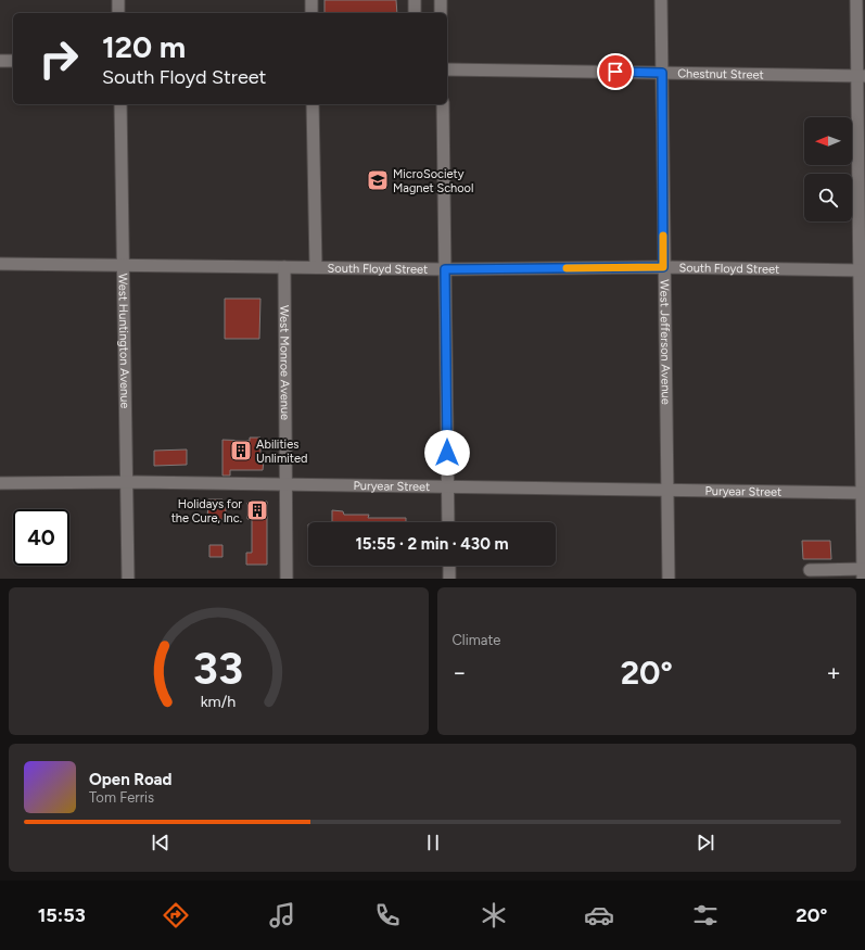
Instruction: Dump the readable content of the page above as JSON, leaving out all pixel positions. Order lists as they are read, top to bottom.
{
  "streets": {
    "street": [
      "Chestnut Street",
      "South Floyd Street",
      "West Huntington Avenue",
      "West Jefferson Avenue",
      "West Monroe Avenue",
      "Puryear Street"
    ]
  },
  "crossings": [
    ["Chestnut Street", "West Jefferson Avenue"],
    ["South Floyd Street", "West Huntington Avenue"],
    ["South Floyd Street", "West Jefferson Avenue"],
    ["South Floyd Street", "West Monroe Avenue"],
    ["West Huntington Avenue", "Puryear Street"],
    ["West Jefferson Avenue", "Puryear Street"],
    ["West Monroe Avenue", "Puryear Street"]
  ],
  "places": {
    "school or university": ["MicroSociety Magnet School"],
    "building": ["Abilities Unlimited", "Holidays for the Cure, Inc."]
  },
  "north": "left",
  "page": {
    "turn": ["120 m", "South Floyd Street"],
    "limit": "40",
    "trip": "15:55 · 2 min · 430 m",
    "tile": "Climate",
    "heat": ["−", "20°", "+"],
    "song": ["Open Road", "Tom Ferris"],
    "tabs": ["15:53", "20°"],
    "gauge": ["33", "km/h"]
  }
}
